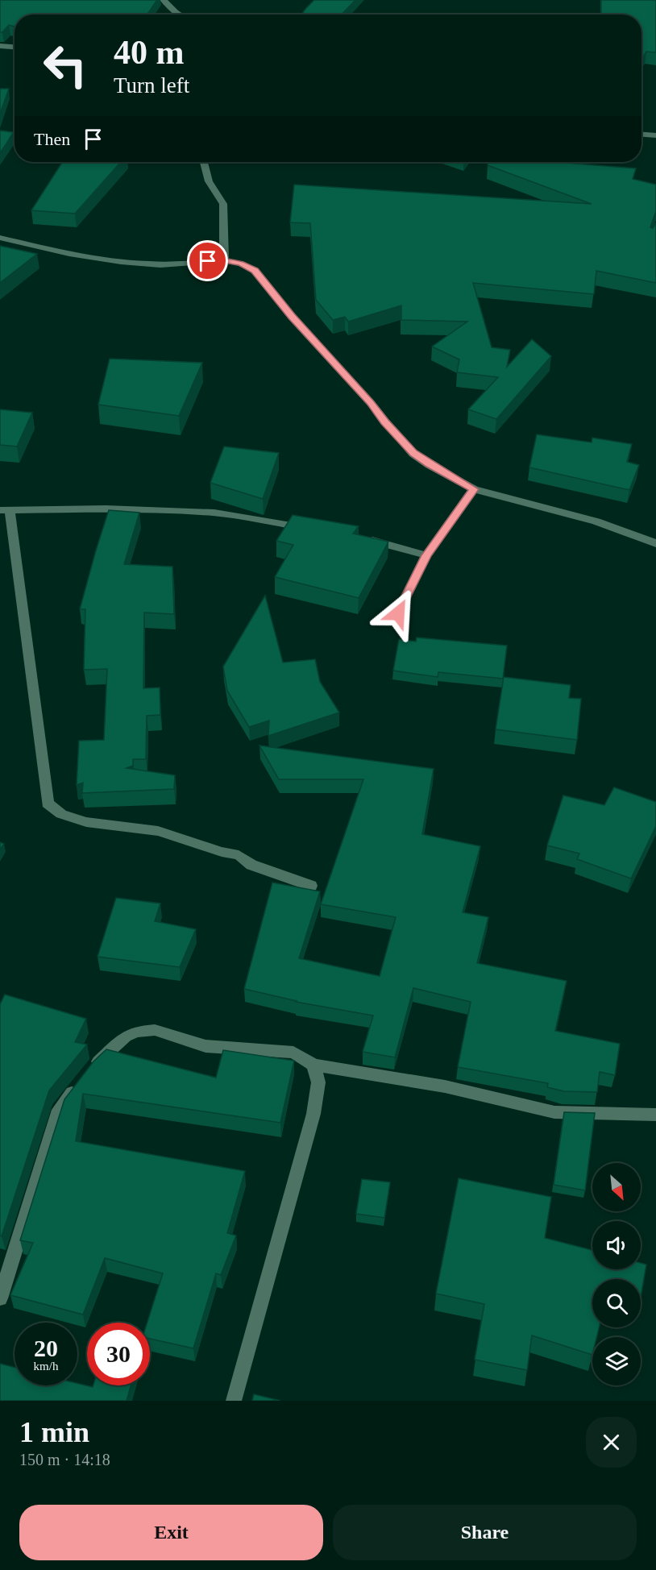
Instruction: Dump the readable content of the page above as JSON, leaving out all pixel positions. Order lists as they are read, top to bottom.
{
  "north": "bottom right",
  "page": {
    "turn": ["40 m", "Turn left"],
    "then": "Then",
    "speed": "20 km/h",
    "limit": "30",
    "heading": ["1 min", "150 m · 14:18"],
    "buttons": ["Exit", "Share"]
  }
}
